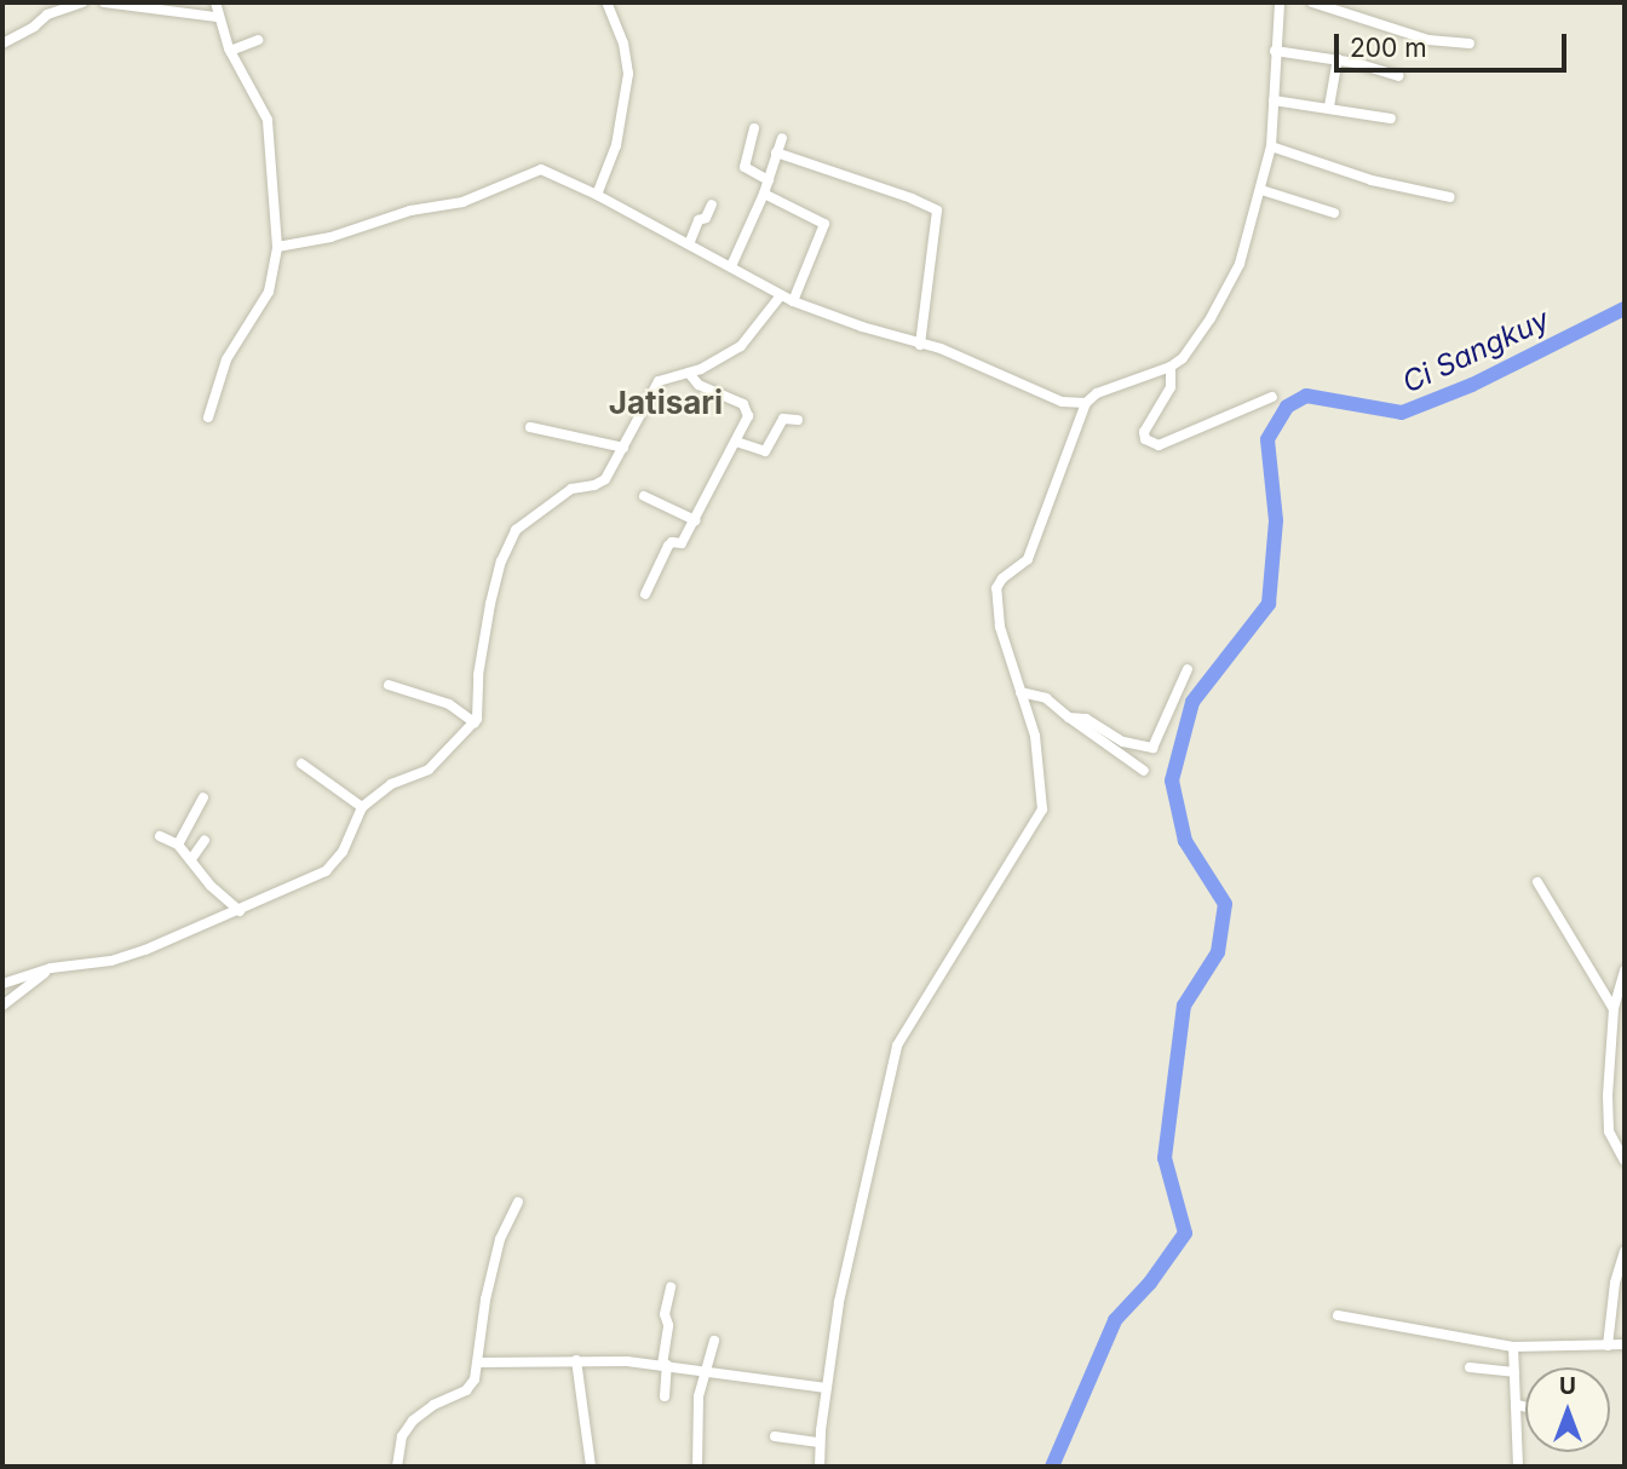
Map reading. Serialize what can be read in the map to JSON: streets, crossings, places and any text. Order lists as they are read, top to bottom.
{
  "districts": ["Jatisari"],
  "water": ["Ci Sangkuy"],
  "scale_bar": "200 m",
  "north": "top"
}
